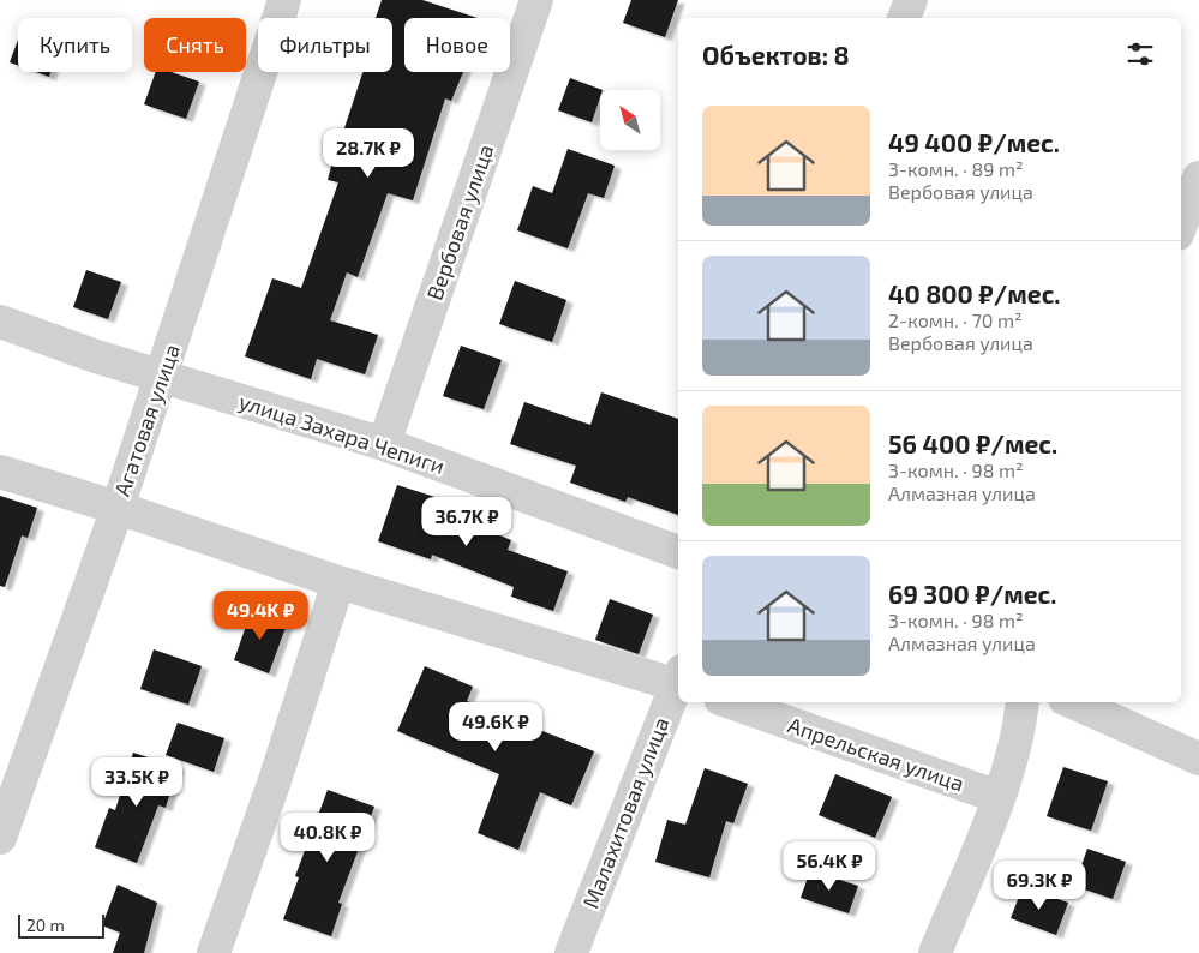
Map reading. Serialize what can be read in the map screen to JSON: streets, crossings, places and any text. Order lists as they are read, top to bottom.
{
  "streets": {
    "street": [
      "Вербовая улица",
      "Агатовая улица",
      "улица Захара Чепиги",
      "Апрельская улица",
      "Малахитовая улица"
    ]
  },
  "crossings": [
    ["Вербовая улица", "улица Захара Чепиги"],
    ["Агатовая улица", "улица Захара Чепиги"]
  ],
  "scale_bar": "20 m",
  "north": "top left",
  "page": {
    "chip": [
      "Купить",
      "Снять",
      "Фильтры",
      "Новое"
    ],
    "heading": "Объектов: 8",
    "list": [
      {
        "name": "49 400 ₽/мес.",
        "note": "3-комн. · 89 m² · Вербовая улица"
      },
      {
        "name": "40 800 ₽/мес.",
        "note": "2-комн. · 70 m² · Вербовая улица"
      },
      {
        "name": "56 400 ₽/мес.",
        "note": "3-комн. · 98 m² · Алмазная улица"
      },
      {
        "name": "69 300 ₽/мес.",
        "note": "3-комн. · 98 m² · Алмазная улица"
      }
    ],
    "price": [
      "28.7K ₽",
      "36.7K ₽",
      "49.4K ₽",
      "49.6K ₽",
      "33.5K ₽",
      "40.8K ₽",
      "56.4K ₽",
      "69.3K ₽"
    ],
    "scale": "20 m"
  }
}
